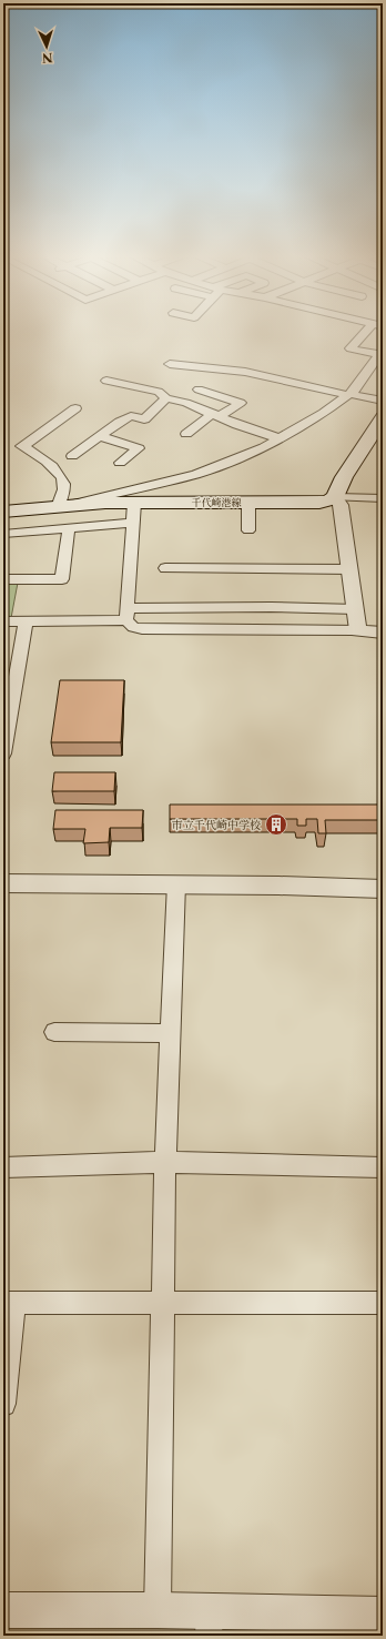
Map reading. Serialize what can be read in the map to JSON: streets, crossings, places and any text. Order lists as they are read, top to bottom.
{
  "streets": {
    "main road": ["千代崎港線"]
  },
  "places": {
    "building": ["市立千代崎中学校"]
  },
  "north": "bottom"
}
